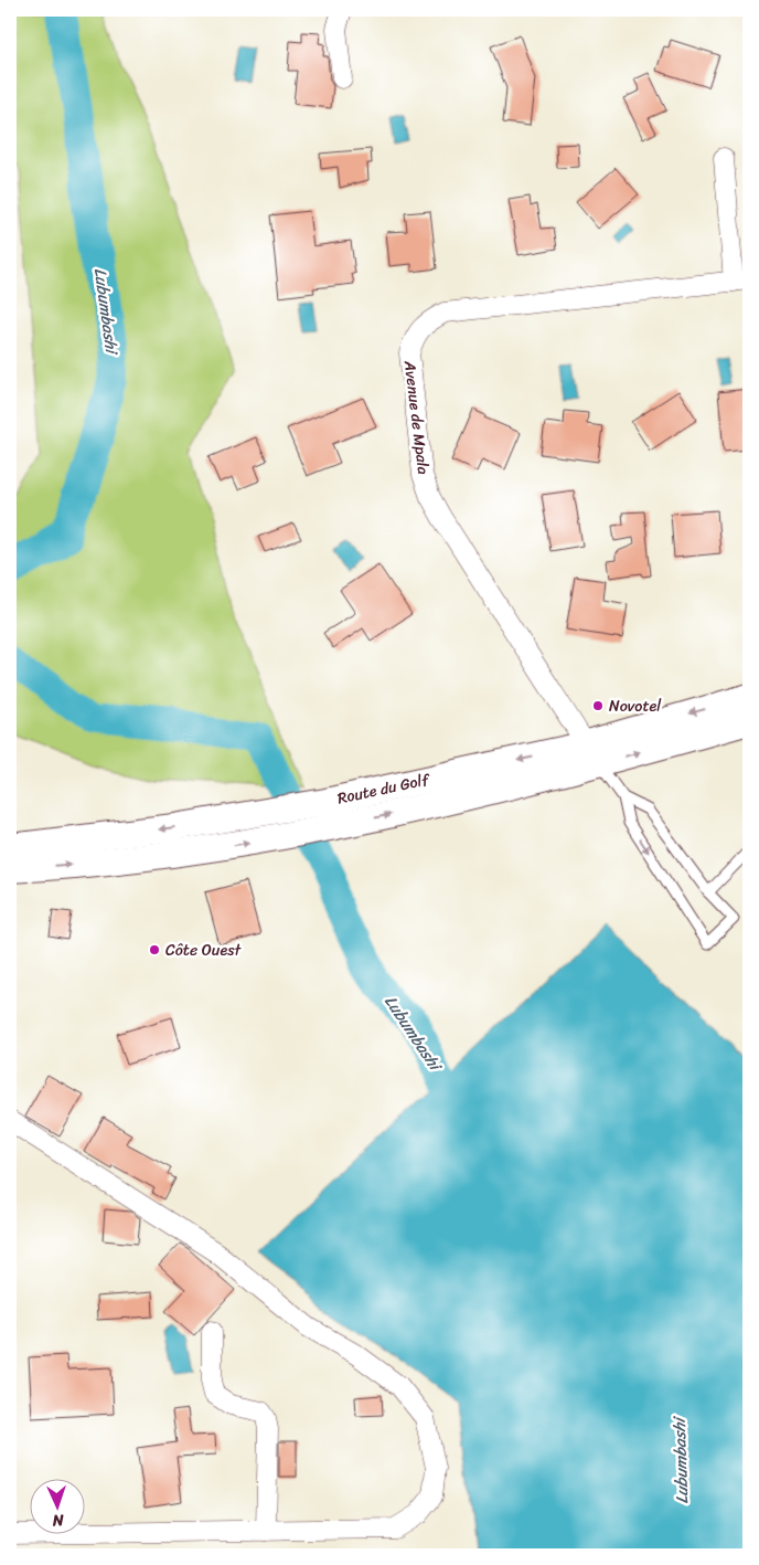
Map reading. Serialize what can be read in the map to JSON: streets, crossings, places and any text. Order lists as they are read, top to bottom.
{
  "streets": {
    "main road": ["Route du Golf"],
    "street": ["Avenue de Mpala"]
  },
  "crossings": [
    ["Avenue de Mpala", "Route du Golf"]
  ],
  "water": ["Lubumbashi"],
  "places": ["Novotel", "Côte Ouest"],
  "north": "bottom"
}
